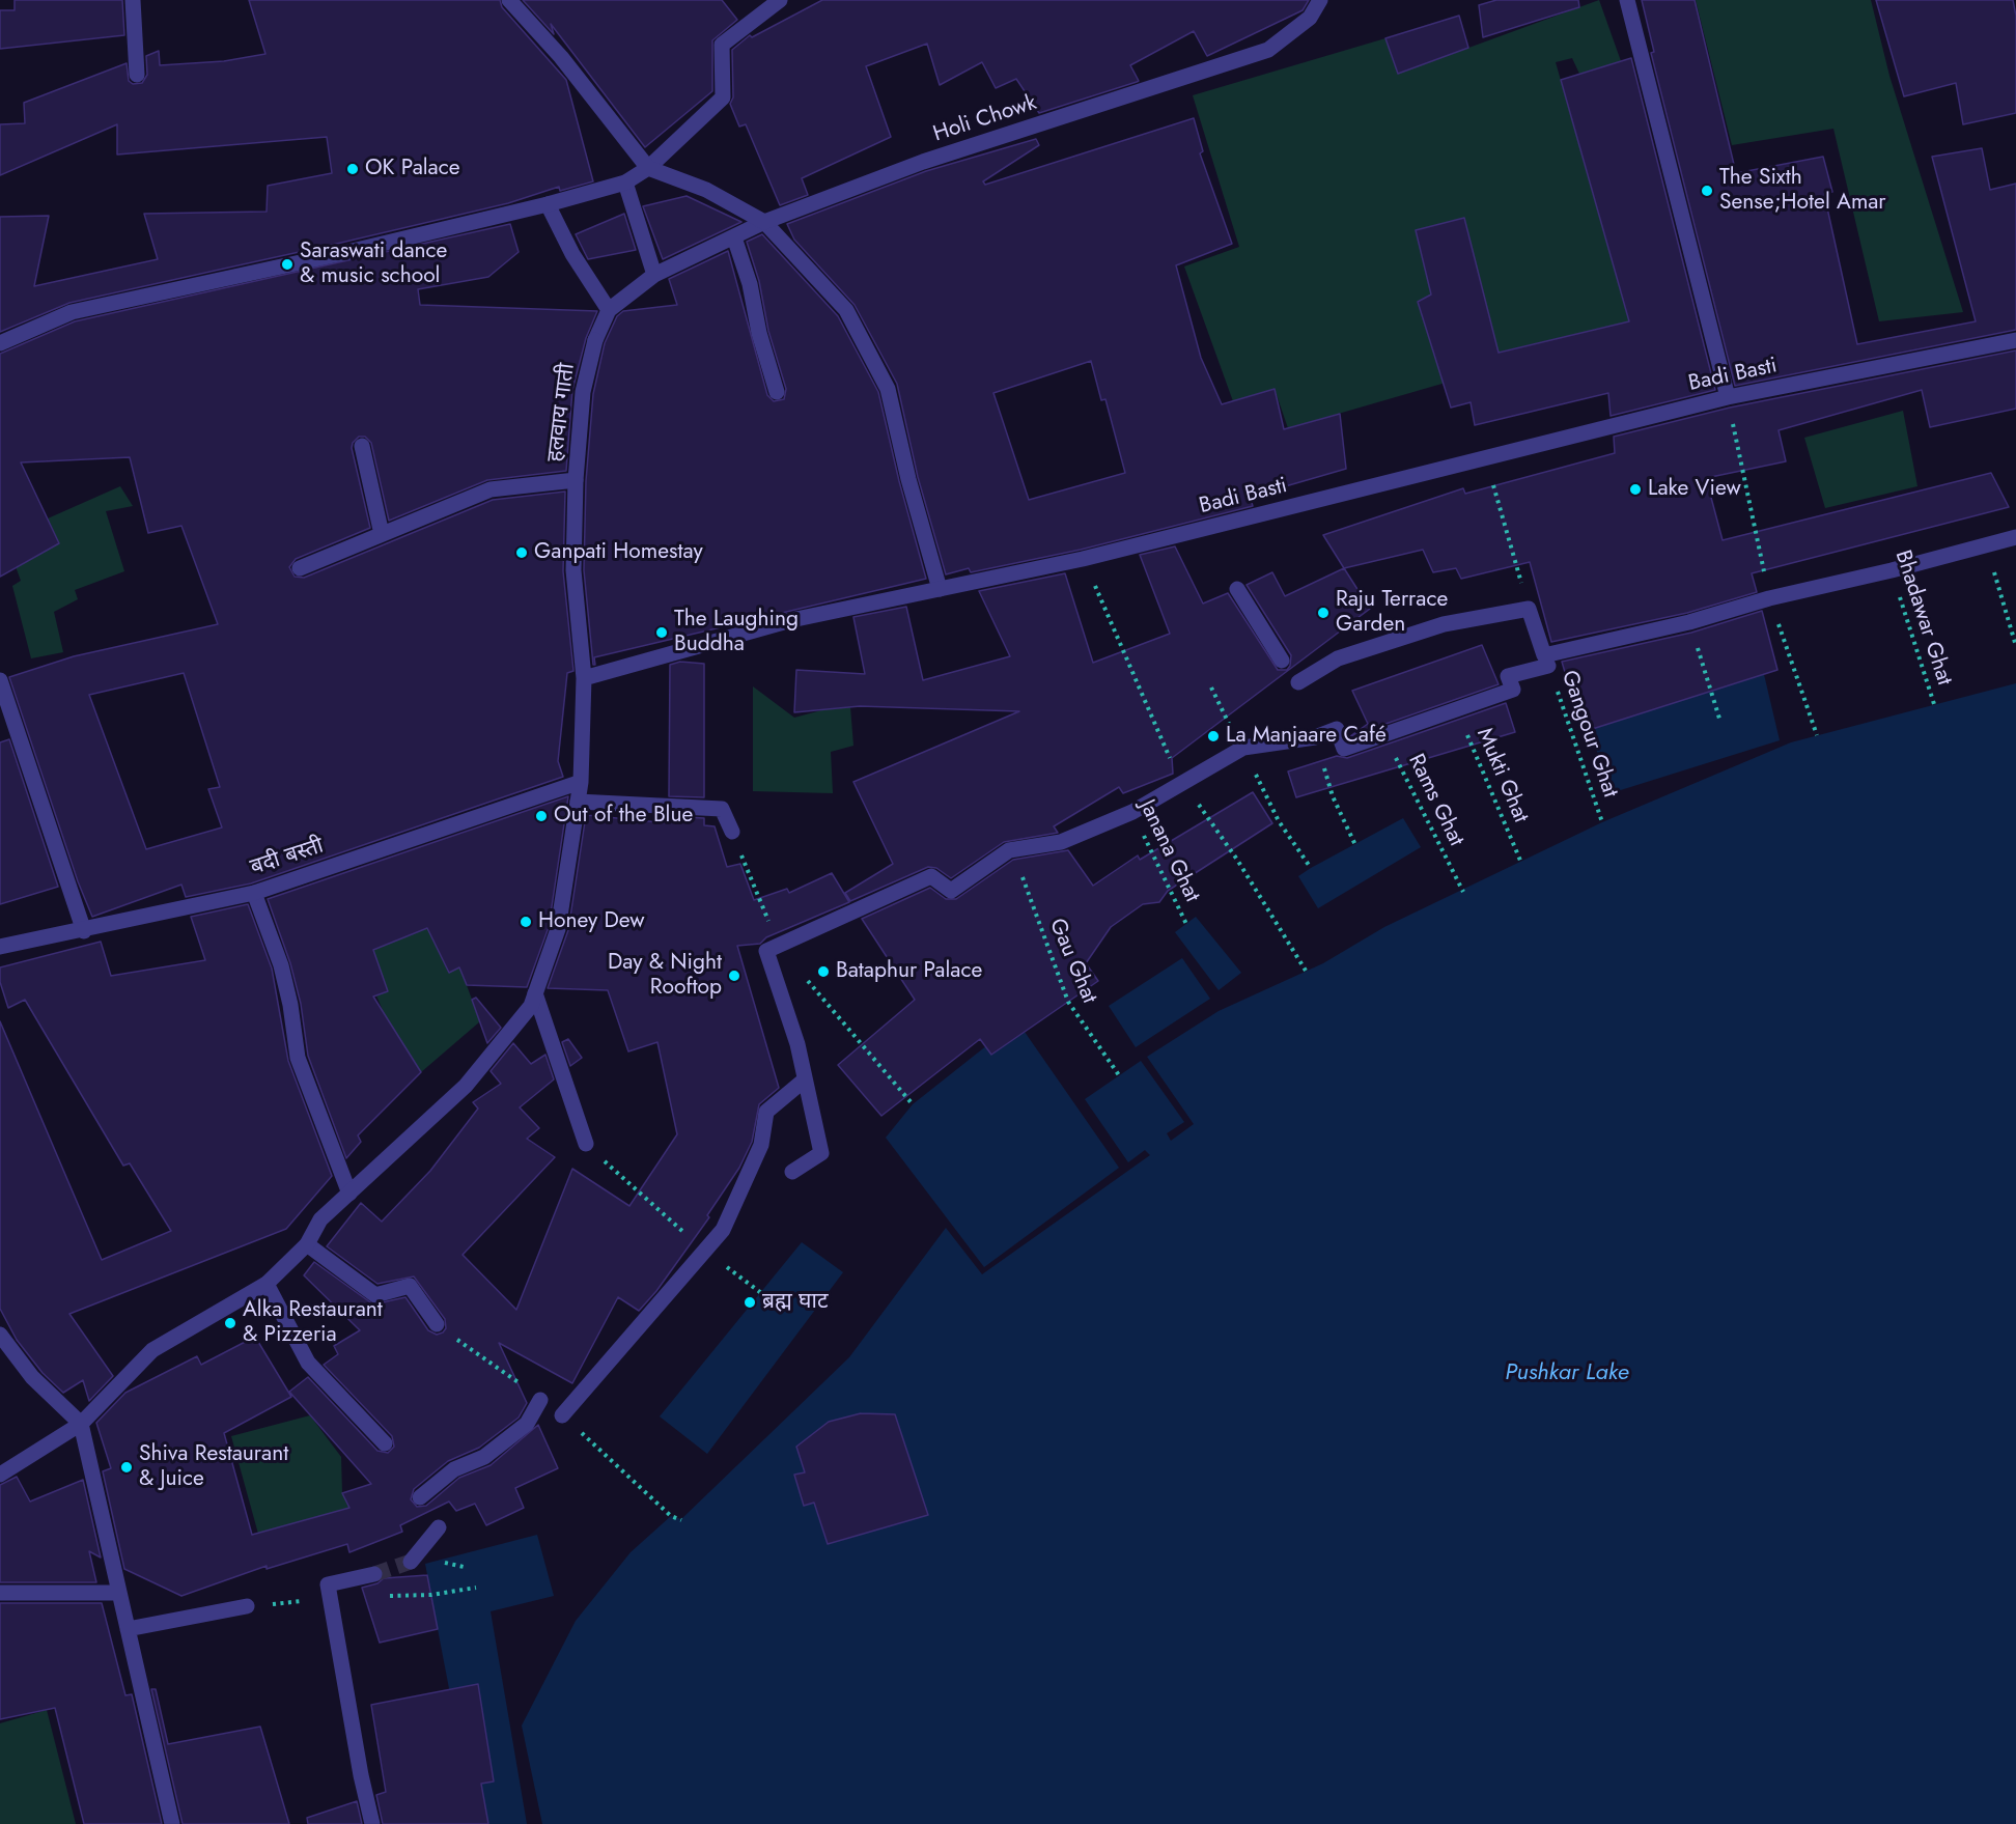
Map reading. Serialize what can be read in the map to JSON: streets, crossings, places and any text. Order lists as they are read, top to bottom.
{
  "streets": {
    "street": [
      "Holi Chowk",
      "Badi Basti",
      "हलवाय गाती",
      "बदी बस्ती"
    ],
    "path": [
      "Bhadawar Ghat",
      "Gangour Ghat",
      "Mukti Ghat",
      "Rams Ghat",
      "Janana Ghat",
      "Gau Ghat"
    ]
  },
  "crossings": [
    ["Holi Chowk", "हलवाय गाती"],
    ["Badi Basti", "हलवाय गाती"]
  ],
  "water": ["Pushkar Lake"],
  "places": [
    "OK Palace",
    "The Sixth Sense;Hotel Amar",
    "Saraswati dance & music school",
    "Lake View",
    "Ganpati Homestay",
    "Raju Terrace Garden",
    "The Laughing Buddha",
    "La Manjaare Café",
    "Out of the Blue",
    "Honey Dew",
    "Bataphur Palace",
    "Day & Night Rooftop",
    "ब्रह्म घाट",
    "Alka Restaurant & Pizzeria",
    "Shiva Restaurant & Juice"
  ]
}
